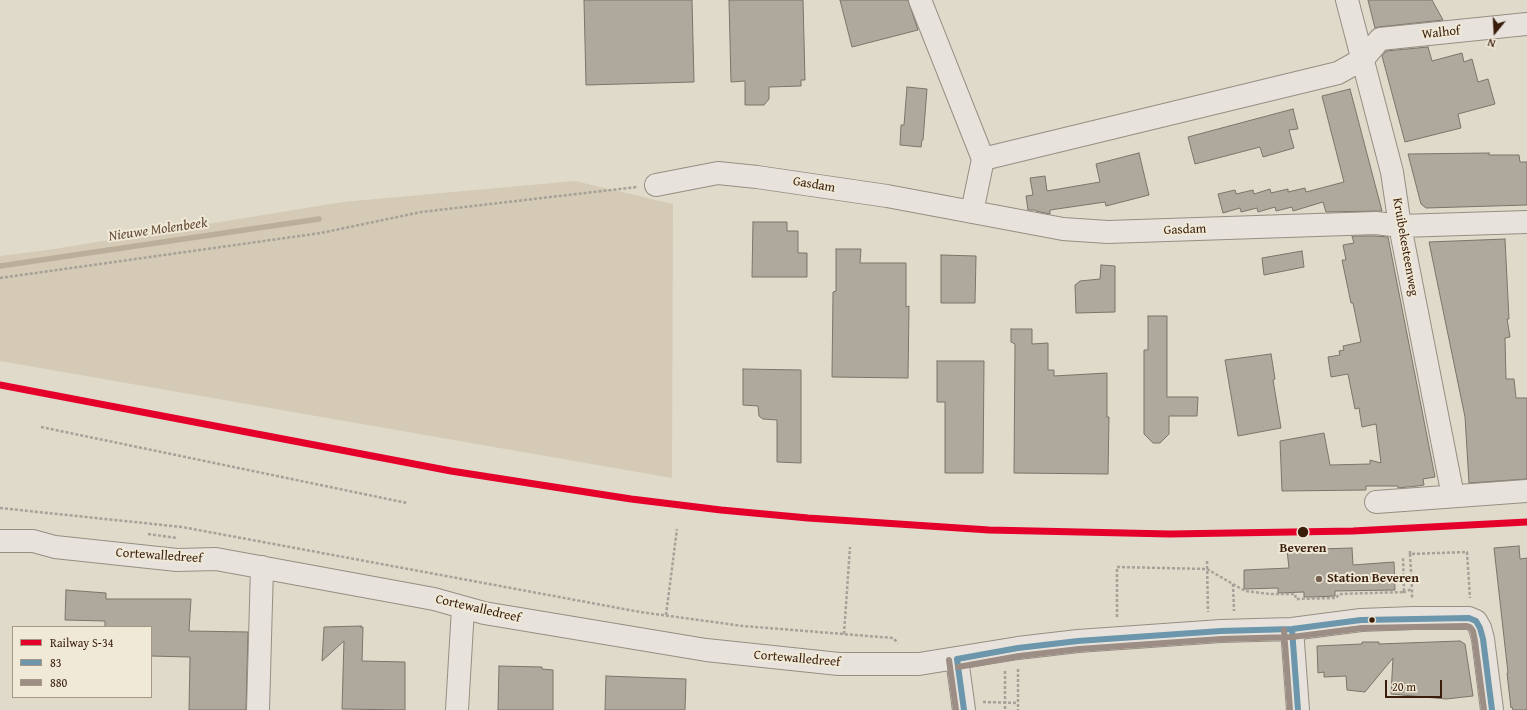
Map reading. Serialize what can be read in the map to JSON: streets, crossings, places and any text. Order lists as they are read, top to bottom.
{
  "streets": {
    "street": [
      "Walhof",
      "Gasdam",
      "Kruibekesteenweg",
      "Cortewalledreef"
    ]
  },
  "crossings": [
    ["Walhof", "Kruibekesteenweg"],
    ["Gasdam", "Kruibekesteenweg"]
  ],
  "water": ["Nieuwe Molenbeek"],
  "places": ["Beveren", "Station Beveren"],
  "lines": ["rail line S-34", "transit line 83", "transit line 880"],
  "legend": ["Railway S-34", "83", "880"],
  "scale_bar": "20 m",
  "north": "bottom"
}
